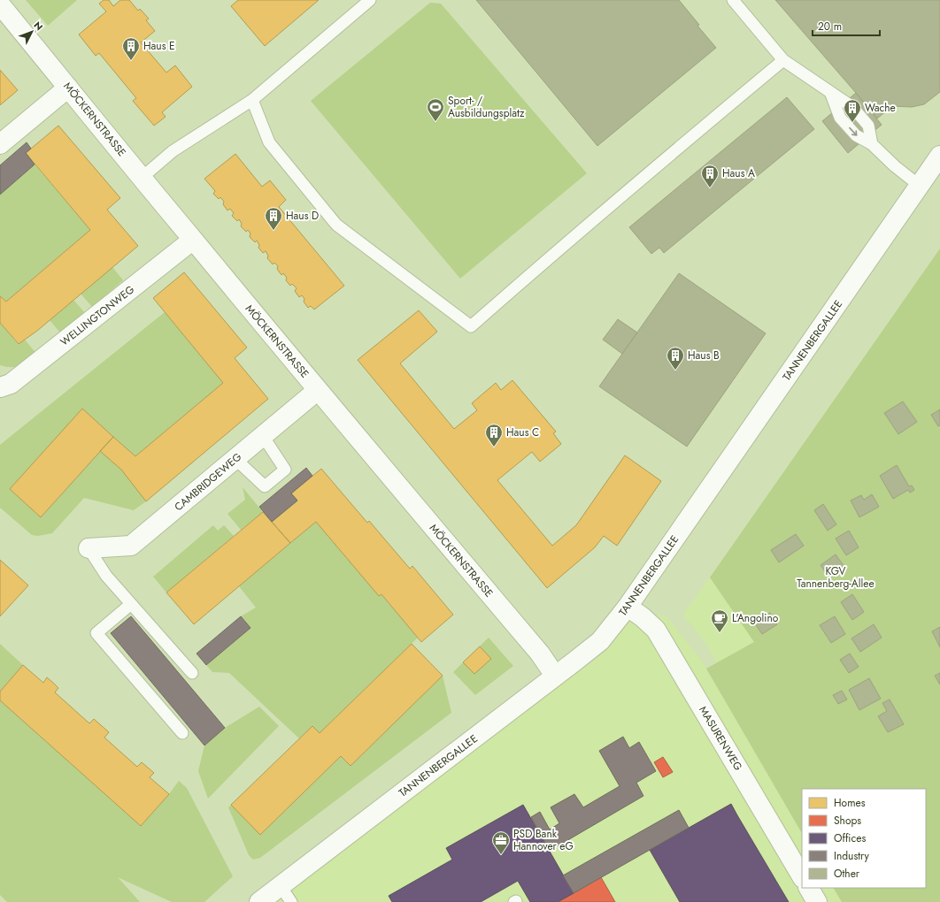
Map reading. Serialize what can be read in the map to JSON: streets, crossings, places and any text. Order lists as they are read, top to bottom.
{
  "streets": {
    "street": [
      "MÖCKERNSTRASSE",
      "WELLINGTONWEG",
      "TANNENBERGALLEE",
      "CAMBRIDGEWEG",
      "MASURENWEG"
    ]
  },
  "crossings": [
    ["MÖCKERNSTRASSE", "WELLINGTONWEG"],
    ["MÖCKERNSTRASSE", "TANNENBERGALLEE"],
    ["MÖCKERNSTRASSE", "CAMBRIDGEWEG"],
    ["TANNENBERGALLEE", "MASURENWEG"]
  ],
  "parks": ["KGV Tannenberg-Allee"],
  "places": {
    "building": [
      "Haus E",
      "Wache",
      "Haus A",
      "Haus D",
      "Haus B",
      "Haus C"
    ],
    "sports": ["Sport- / Ausbildungsplatz"],
    "cafe": ["L'Angolino"],
    "office": ["PSD Bank Hannover eG"]
  },
  "legend": [
    "Homes",
    "Shops",
    "Offices",
    "Industry",
    "Other"
  ],
  "scale_bar": "20 m",
  "north": "top right"
}
